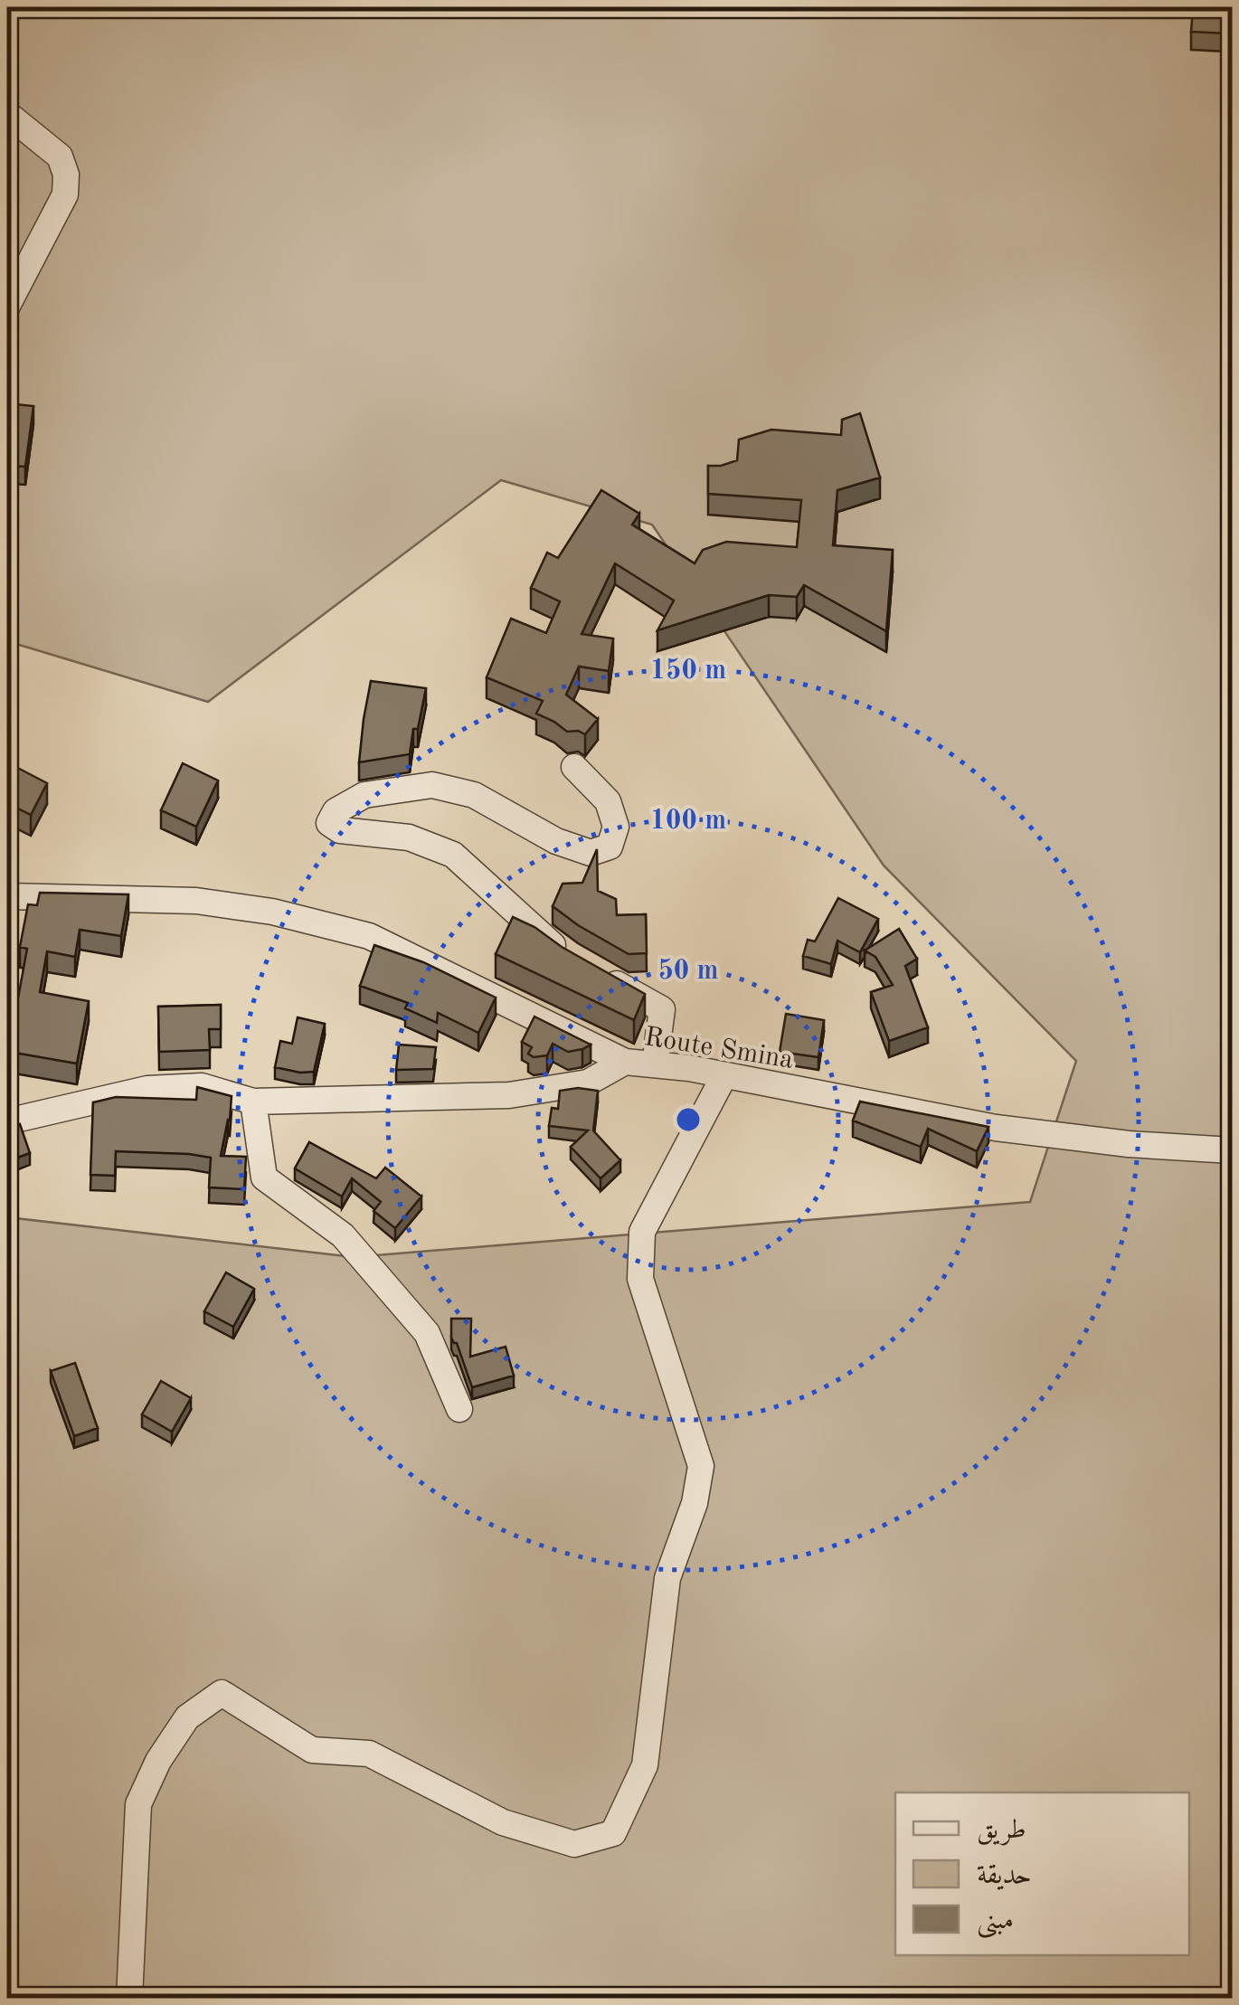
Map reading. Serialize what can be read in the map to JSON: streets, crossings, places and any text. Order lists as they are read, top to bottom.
{
  "streets": {
    "street": ["Route Smina"]
  },
  "legend": ["طريق", "حديقة", "مبنى"],
  "rings": ["150 m", "100 m", "50 m"]
}
